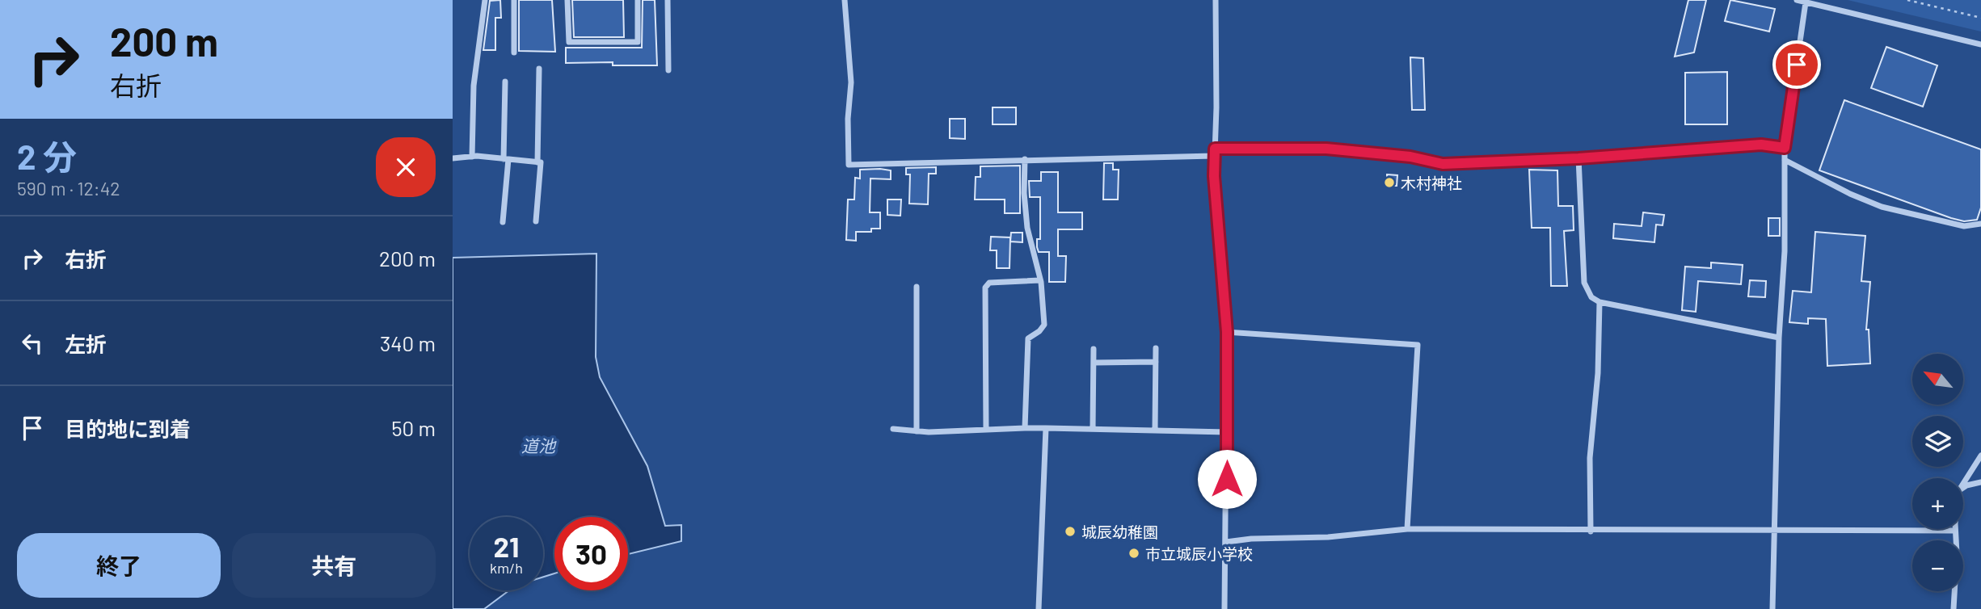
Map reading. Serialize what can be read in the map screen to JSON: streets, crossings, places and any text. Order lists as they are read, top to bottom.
{
  "water": ["道池"],
  "places": ["木村神社", "城辰幼稚園", "市立城辰小学校"],
  "north": "top left",
  "page": {
    "turn": ["200 m", "右折"],
    "heading": ["2 分", "590 m · 12:42"],
    "list": [
      {
        "name": "右折",
        "value": "200 m"
      },
      {
        "name": "左折",
        "value": "340 m"
      },
      {
        "name": "目的地に到着",
        "value": "50 m"
      }
    ],
    "map_buttons": ["+", "−"],
    "speed": "21 km/h",
    "limit": "30",
    "buttons": ["終了", "共有"]
  }
}
